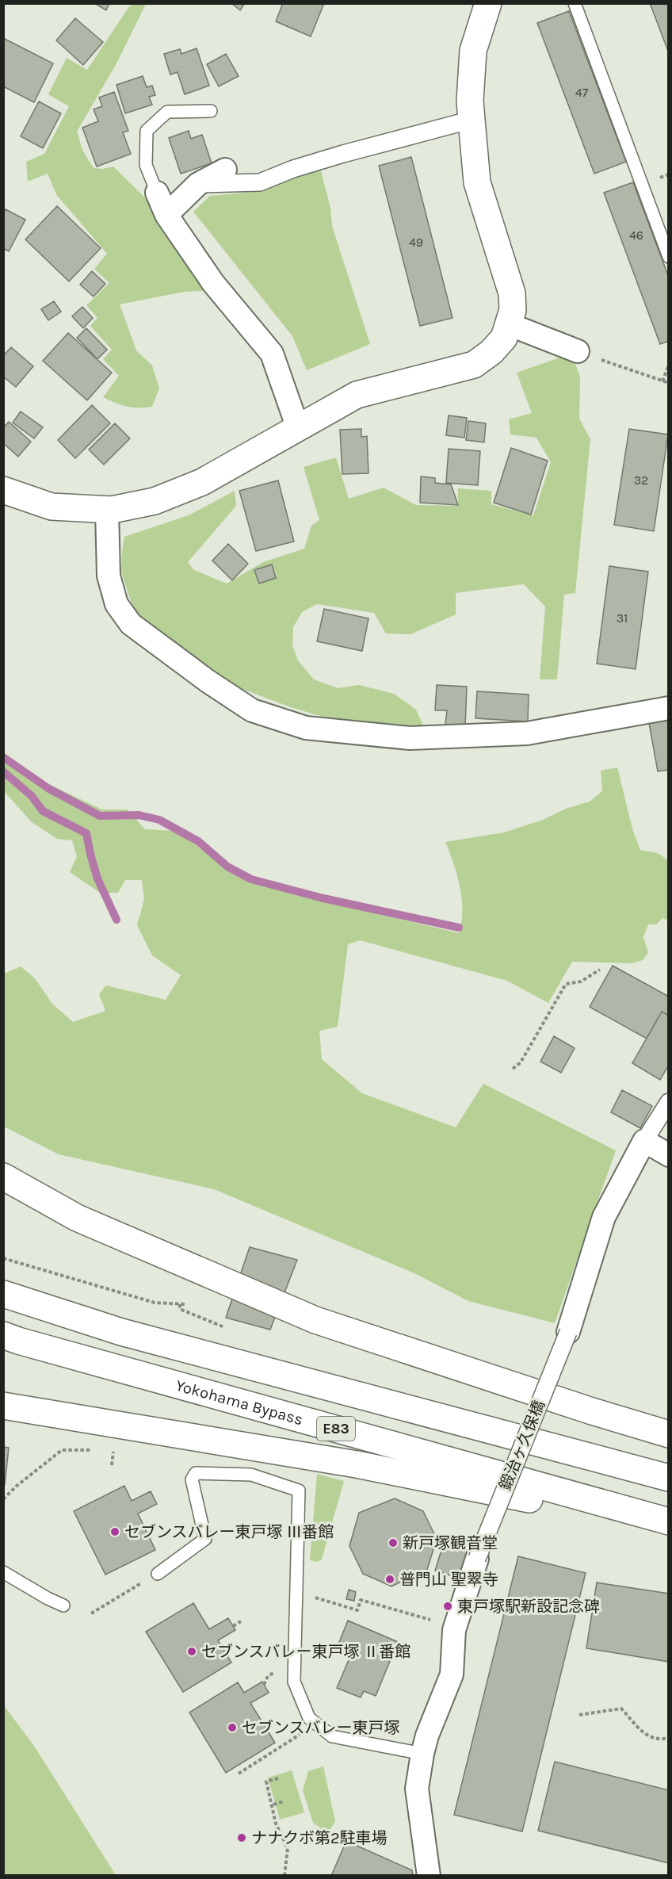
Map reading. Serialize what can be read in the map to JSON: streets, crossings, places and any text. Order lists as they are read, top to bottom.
{
  "streets": {
    "main road": ["Yokohama Bypass", "E83"],
    "street": ["鍛治ヶ久保橋"]
  },
  "places": [
    "セブンスバレー東戸塚 Ⅲ番館",
    "新戸塚観音堂",
    "普門山 聖翠寺",
    "東戸塚駅新設記念碑",
    "セブンスバレー東戸塚 Ⅱ番館",
    "セブンスバレー東戸塚",
    "ナナクボ第2駐車場"
  ],
  "house_numbers": [
    "47",
    "46",
    "49",
    "32",
    "31"
  ]
}
